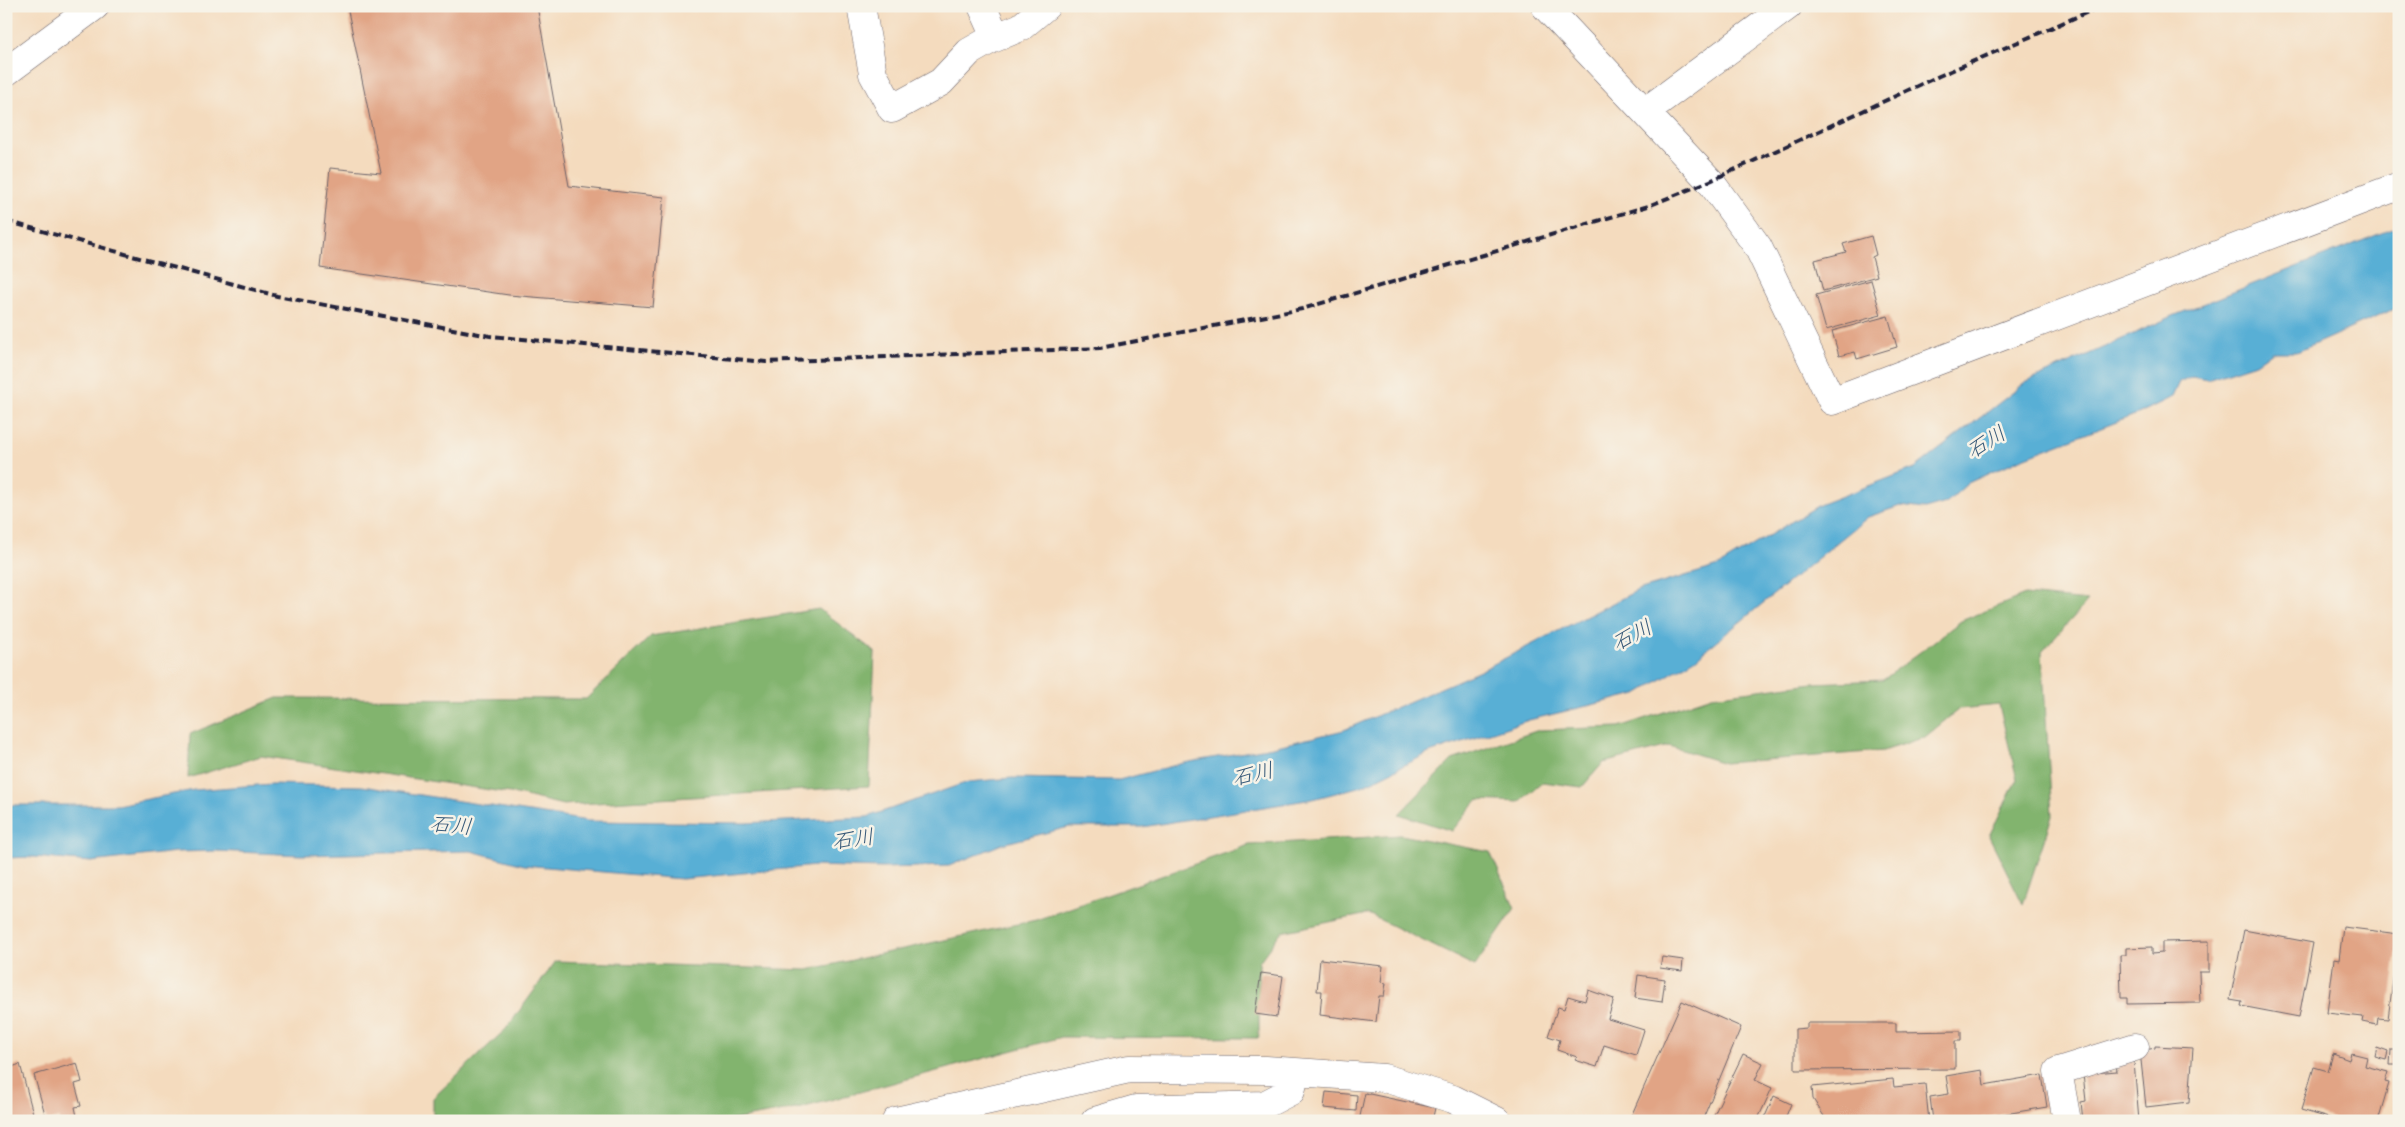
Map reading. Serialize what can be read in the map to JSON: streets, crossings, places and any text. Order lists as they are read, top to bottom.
{
  "water": ["石川"]
}
